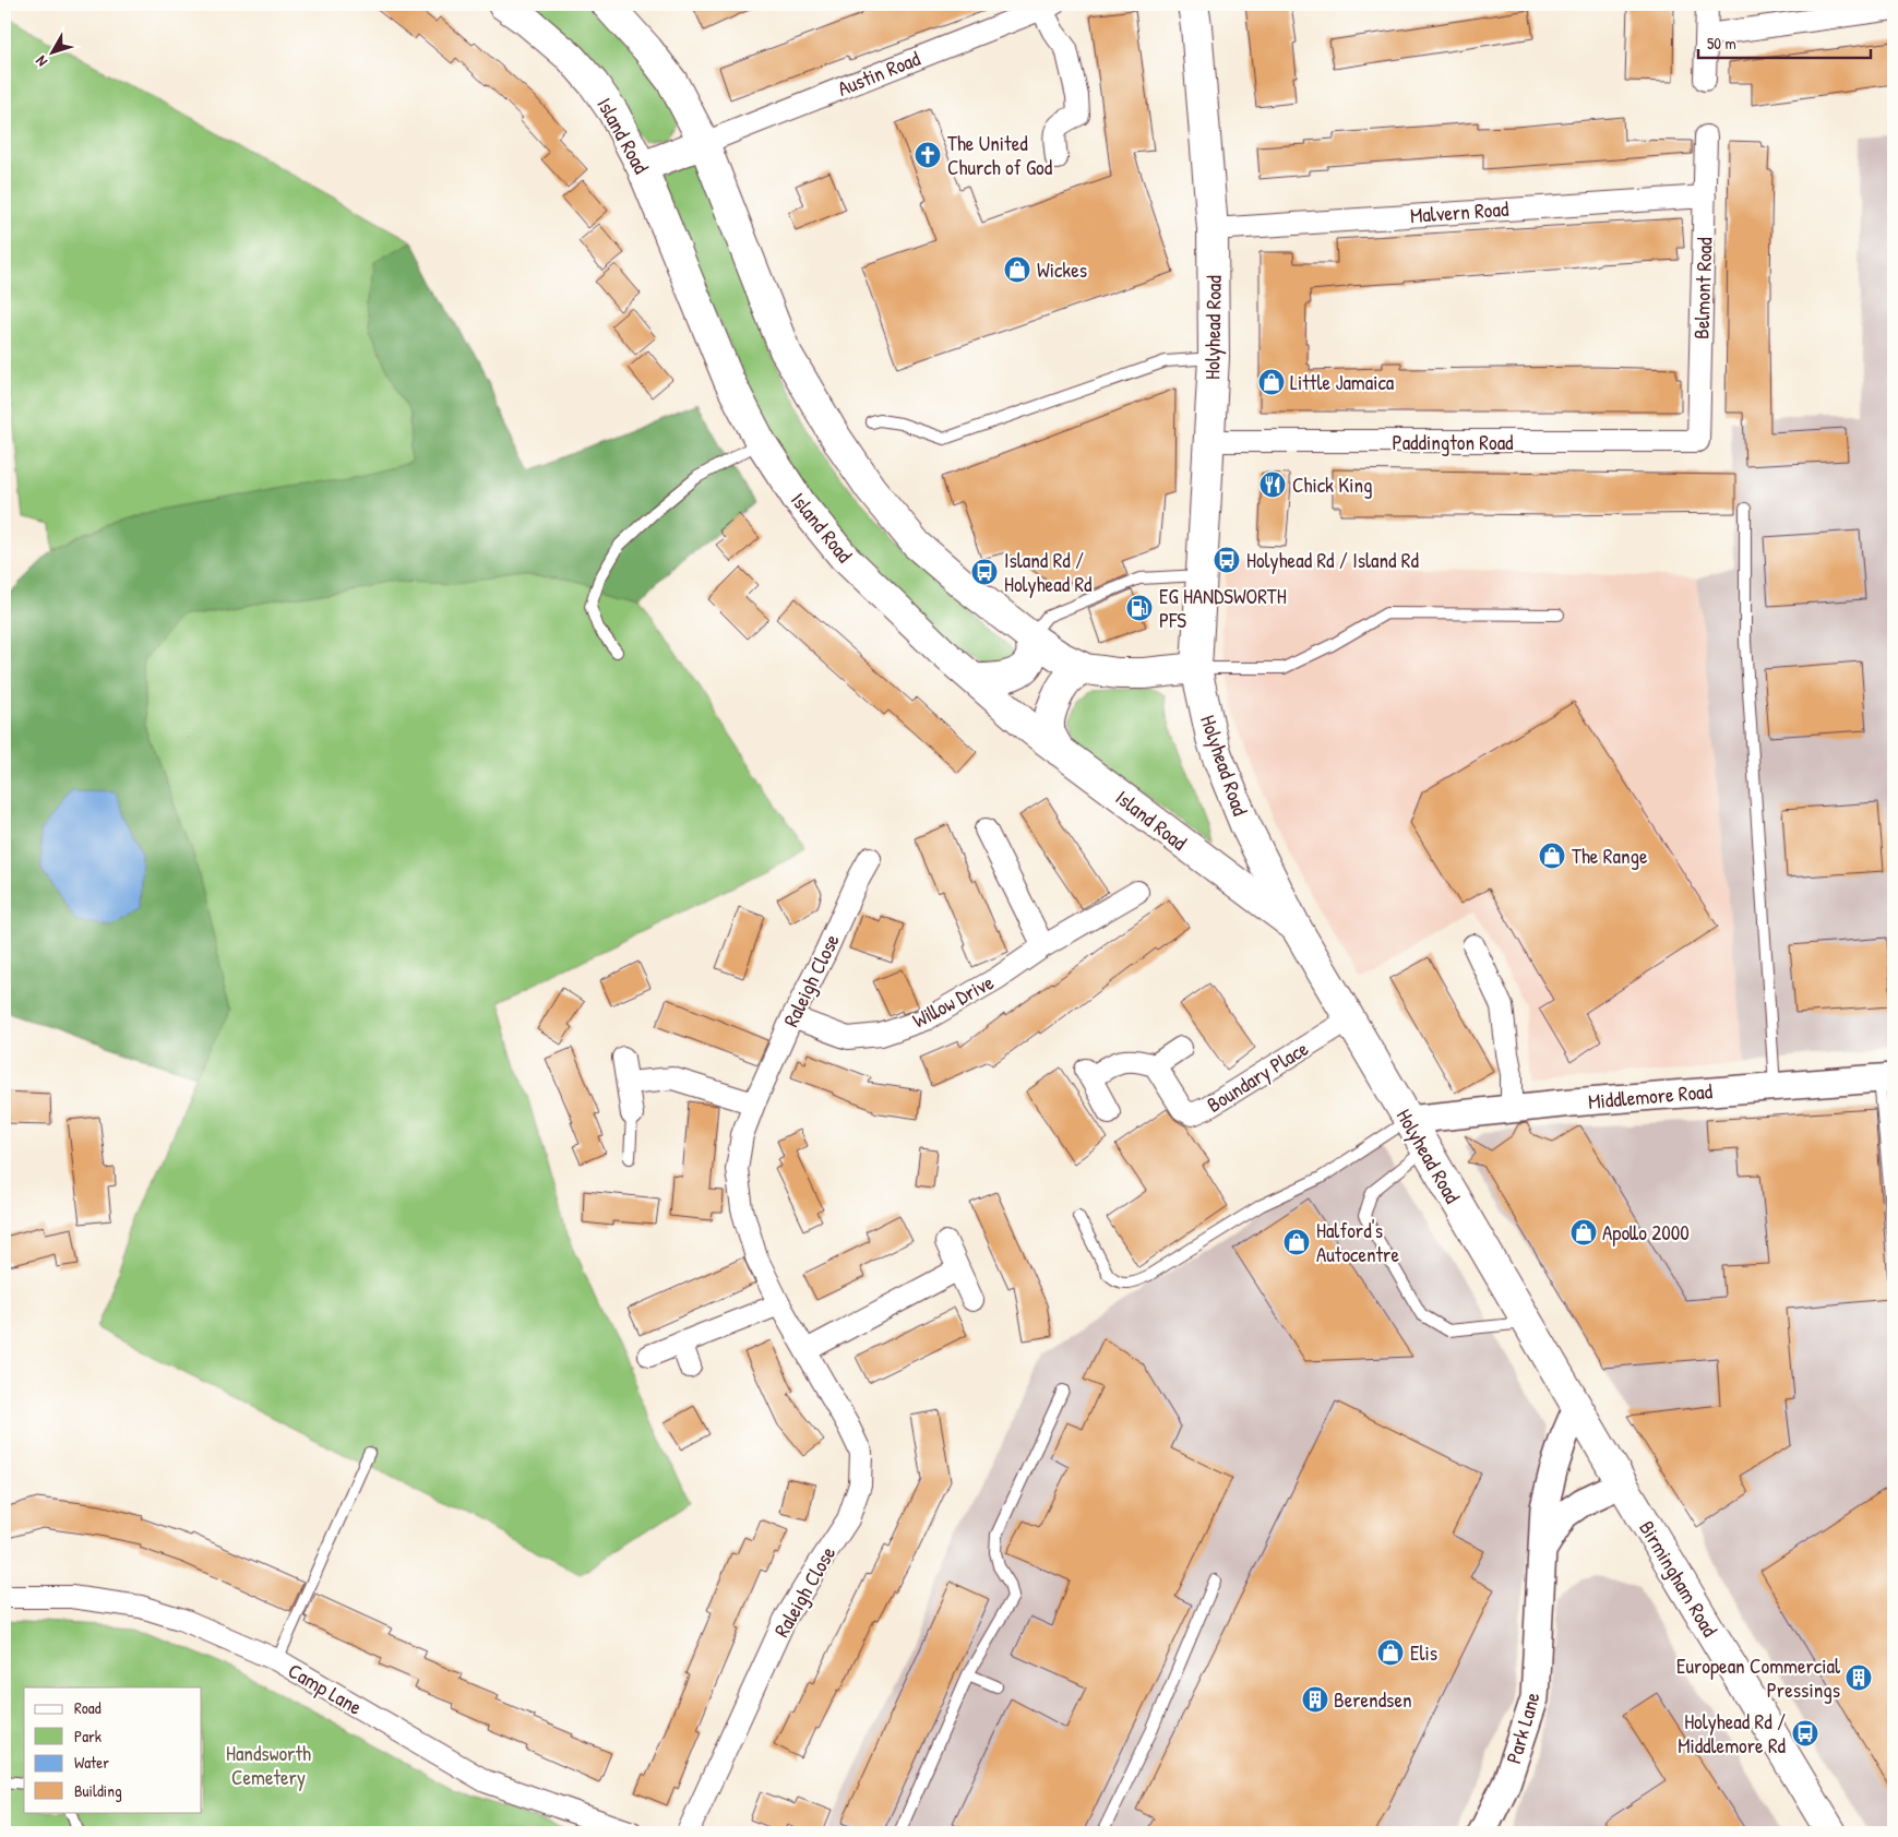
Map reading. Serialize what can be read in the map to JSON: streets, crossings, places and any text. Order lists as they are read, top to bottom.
{
  "streets": {
    "main road": ["Island Road", "Holyhead Road", "Birmingham Road"],
    "street": [
      "Austin Road",
      "Malvern Road",
      "Belmont Road",
      "Paddington Road",
      "Raleigh Close",
      "Willow Drive",
      "Boundary Place",
      "Middlemore Road",
      "Camp Lane",
      "Park Lane"
    ]
  },
  "crossings": [
    ["Island Road", "Holyhead Road"],
    ["Malvern Road", "Belmont Road"],
    ["Malvern Road", "Holyhead Road"],
    ["Belmont Road", "Paddington Road"],
    ["Holyhead Road", "Paddington Road"],
    ["Holyhead Road", "Boundary Place"],
    ["Holyhead Road", "Middlemore Road"],
    ["Holyhead Road", "Birmingham Road"],
    ["Holyhead Road", "Park Lane"],
    ["Raleigh Close", "Willow Drive"],
    ["Birmingham Road", "Park Lane"]
  ],
  "parks": ["Handsworth Cemetery"],
  "places": {
    "church": ["The United Church of God"],
    "shop": [
      "Wickes",
      "Little Jamaica",
      "The Range",
      "Apollo 2000",
      "Halford's Autocentre",
      "Elis"
    ],
    "restaurant": ["Chick King"],
    "bus stop": ["Holyhead Rd / Island Rd", "Island Rd / Holyhead Rd", "Holyhead Rd / Middlemore Rd"],
    "fuel station": ["EG HANDSWORTH PFS"],
    "building": ["European Commercial Pressings", "Berendsen"]
  },
  "legend": [
    "Road",
    "Park",
    "Water",
    "Building"
  ],
  "scale_bar": "50 m",
  "north": "bottom left"
}
